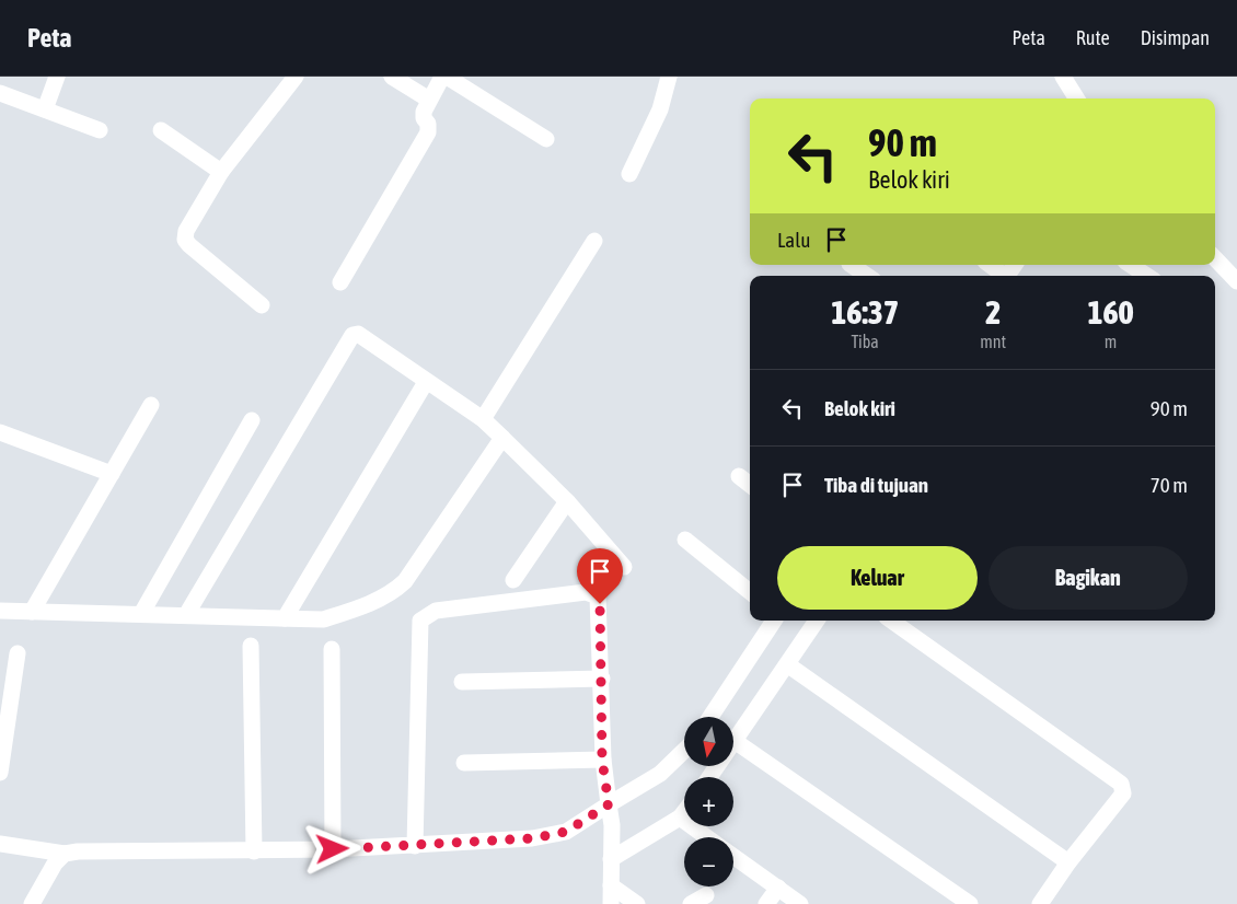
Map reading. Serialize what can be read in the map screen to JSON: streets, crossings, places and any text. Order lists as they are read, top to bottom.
{
  "north": "bottom",
  "page": {
    "header": "Peta",
    "nav": ["Peta", "Rute", "Disimpan"],
    "turn": ["90 m", "Belok kiri"],
    "then": "Lalu",
    "eta": [
      "16:37",
      "Tiba",
      "2",
      "mnt",
      "160",
      "m"
    ],
    "list": [
      {
        "name": "Belok kiri",
        "value": "90 m"
      },
      {
        "name": "Tiba di tujuan",
        "value": "70 m"
      }
    ],
    "buttons": ["Keluar", "Bagikan"],
    "map_buttons": ["+", "−"]
  }
}
